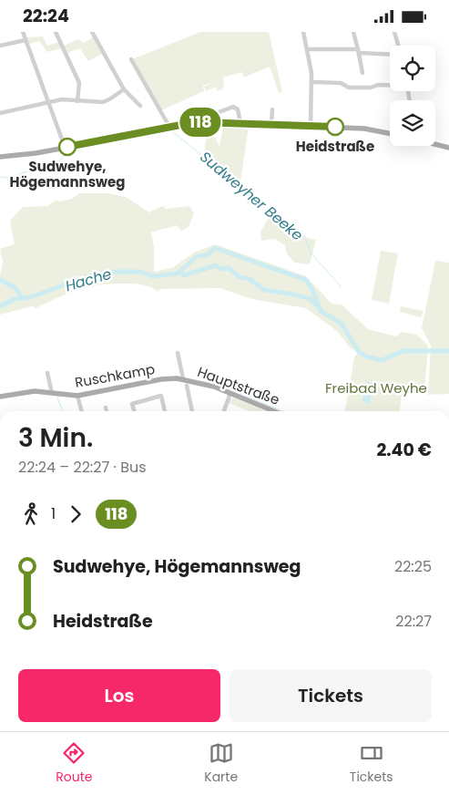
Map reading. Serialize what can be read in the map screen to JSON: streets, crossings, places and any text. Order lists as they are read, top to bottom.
{
  "streets": {
    "main road": ["Ruschkamp", "Hauptstraße"]
  },
  "crossings": [
    ["Ruschkamp", "Hauptstraße"]
  ],
  "water": ["Sudweyher Beeke", "Hache"],
  "parks": ["Freibad Weyhe"],
  "places": ["Heidstraße", "Sudwehye, Högemannsweg"],
  "lines": ["bus line 118"],
  "page": {
    "status": "22:24",
    "on_map": "118",
    "heading": ["3 Min.", "22:24 – 22:27 · Bus", "2.40 €"],
    "legs": ["1", "118"],
    "list": [
      {
        "name": "Sudwehye, Högemannsweg",
        "value": "22:25"
      },
      {
        "name": "Heidstraße",
        "value": "22:27"
      }
    ],
    "buttons": ["Los", "Tickets"],
    "tabs": ["Route", "Karte", "Tickets"]
  }
}
